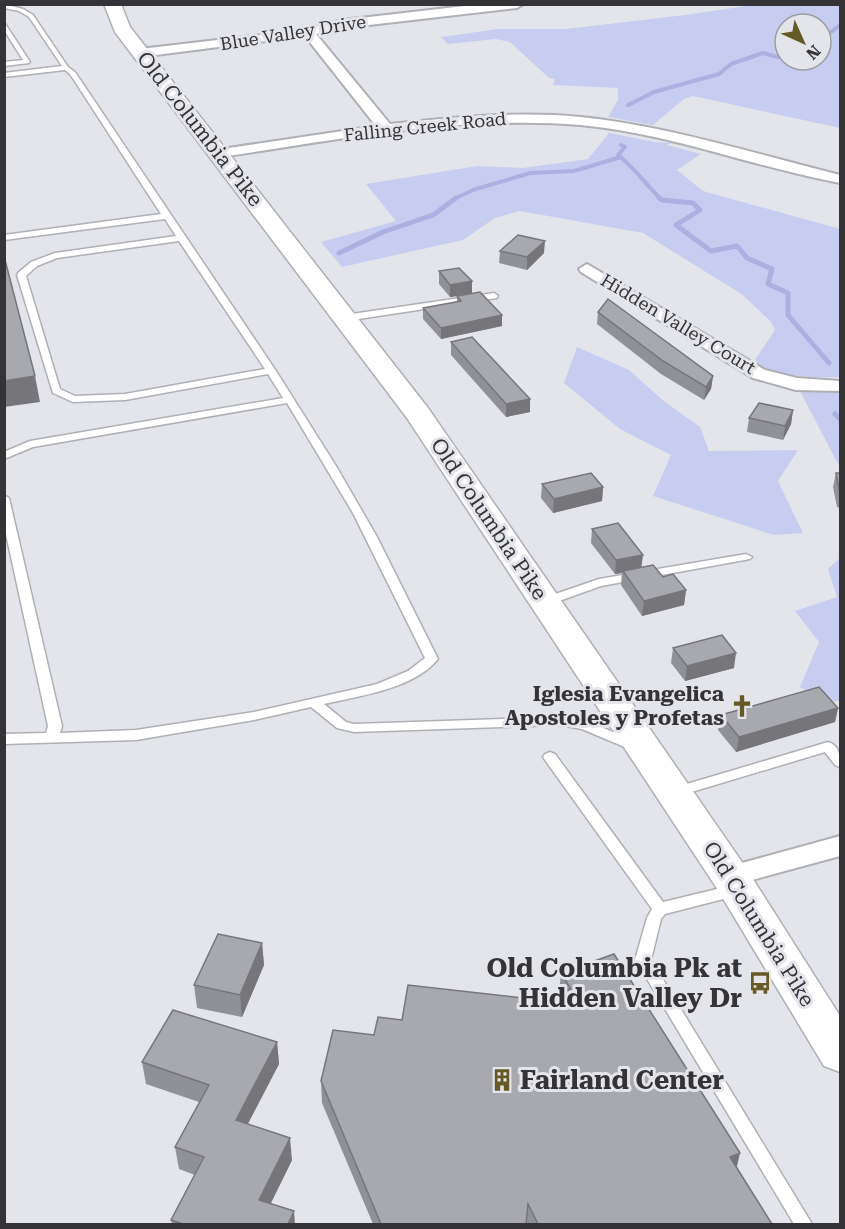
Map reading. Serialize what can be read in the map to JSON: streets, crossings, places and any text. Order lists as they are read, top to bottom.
{
  "streets": {
    "main road": ["Old Columbia Pike"],
    "street": ["Blue Valley Drive", "Falling Creek Road", "Hidden Valley Court"]
  },
  "crossings": [
    ["Blue Valley Drive", "Old Columbia Pike"],
    ["Falling Creek Road", "Old Columbia Pike"]
  ],
  "places": {
    "church": ["Iglesia Evangelica Apostoles y Profetas"],
    "bus stop": ["Old Columbia Pk at Hidden Valley Dr"],
    "building": ["Fairland Center"]
  },
  "north": "bottom right"
}
